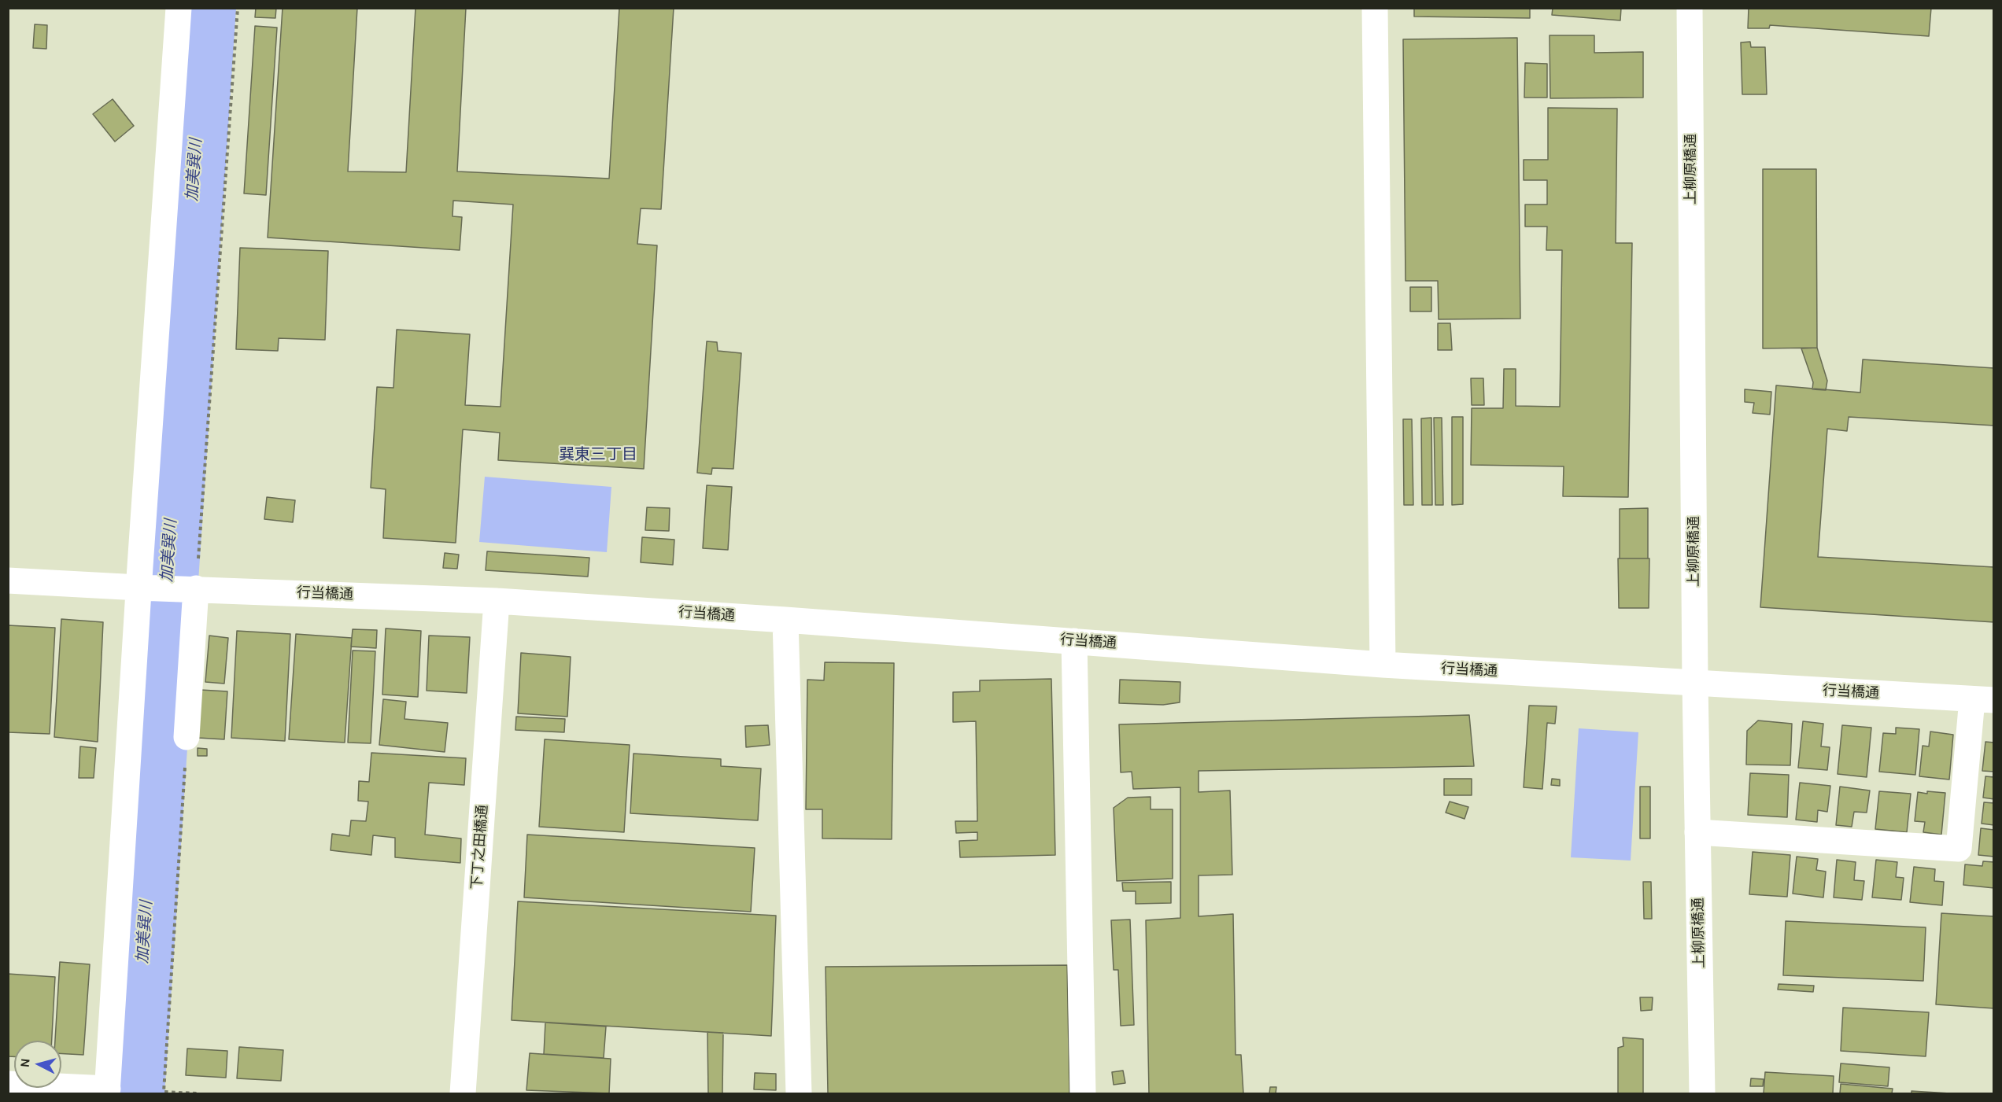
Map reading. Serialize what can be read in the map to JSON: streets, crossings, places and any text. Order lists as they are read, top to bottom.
{
  "streets": {
    "street": ["上柳原橋通", "行当橋通", "下丁之田橋通"]
  },
  "crossings": [
    ["上柳原橋通", "行当橋通"],
    ["行当橋通", "下丁之田橋通"]
  ],
  "districts": ["巽東三丁目"],
  "water": ["加美巽川"],
  "north": "left"
}
